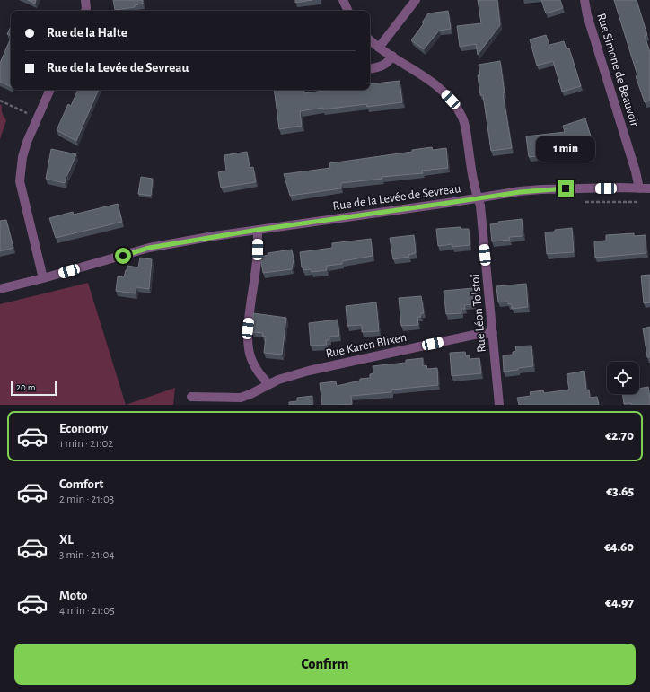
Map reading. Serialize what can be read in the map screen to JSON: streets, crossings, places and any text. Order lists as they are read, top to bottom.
{
  "streets": {
    "street": [
      "Rue Simone de Beauvoir",
      "Rue de la Levée de Sevreau",
      "Rue Léon Tolstoï",
      "Rue Karen Blixen"
    ]
  },
  "crossings": [
    ["Rue Simone de Beauvoir", "Rue de la Levée de Sevreau"],
    ["Rue de la Levée de Sevreau", "Rue Léon Tolstoï"],
    ["Rue Léon Tolstoï", "Rue Karen Blixen"]
  ],
  "scale_bar": "20 m",
  "page": {
    "banner": ["Rue de la Halte", "Rue de la Levée de Sevreau"],
    "bubble": "1 min",
    "scale": "20 m",
    "list": [
      {
        "name": "Economy",
        "note": "1 min · 21:02",
        "value": "€2.70"
      },
      {
        "name": "Comfort",
        "note": "2 min · 21:03",
        "value": "€3.65"
      },
      {
        "name": "XL",
        "note": "3 min · 21:04",
        "value": "€4.60"
      },
      {
        "name": "Moto",
        "note": "4 min · 21:05",
        "value": "€4.97"
      }
    ],
    "buttons": "Confirm"
  }
}
